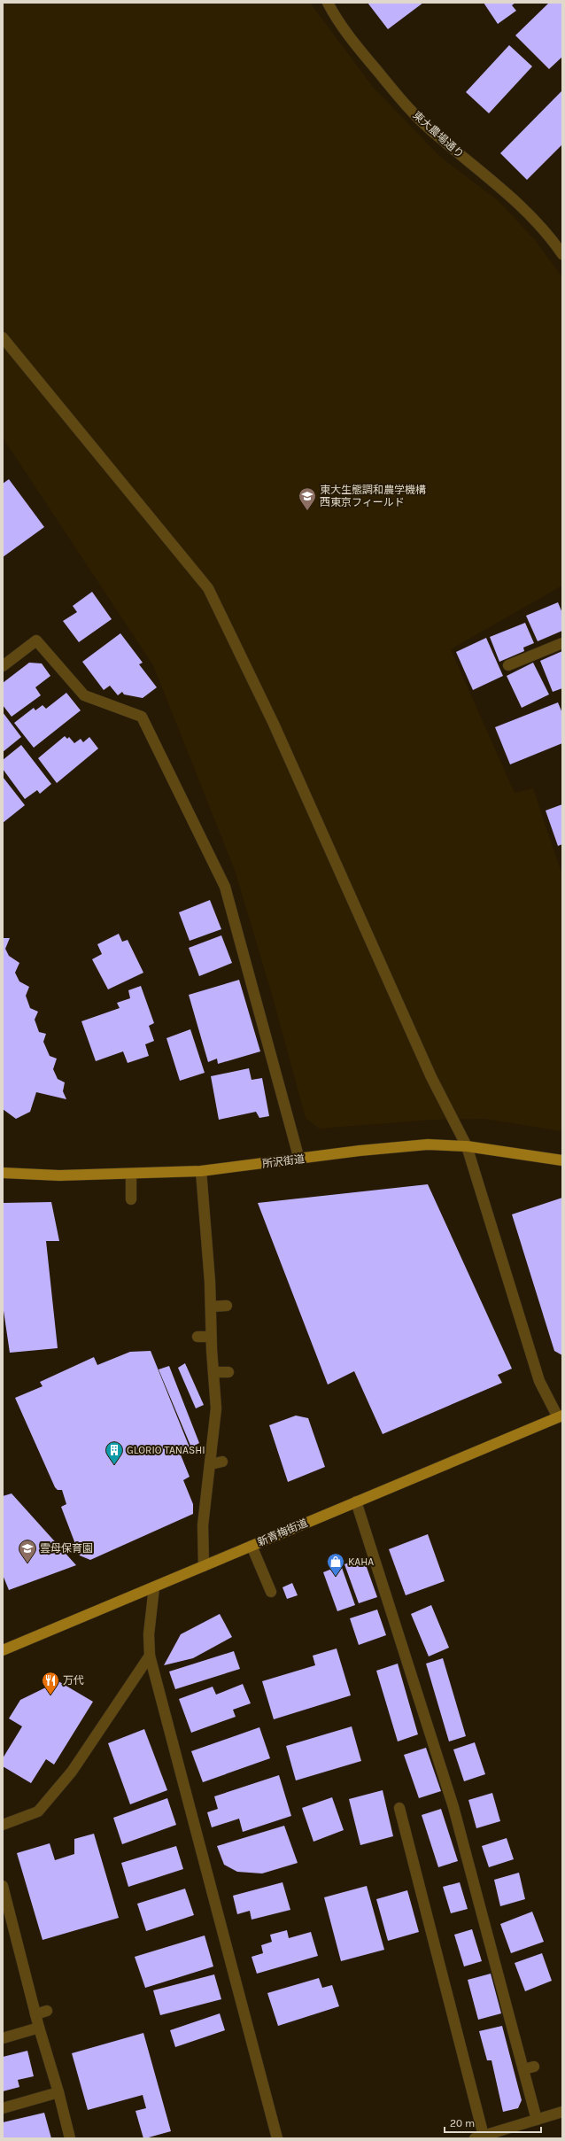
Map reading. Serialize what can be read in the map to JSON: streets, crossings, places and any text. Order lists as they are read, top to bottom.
{
  "streets": {
    "main road": ["所沢街道", "新青梅街道"],
    "street": ["東大農場通り"]
  },
  "places": {
    "school or university": ["東大生態調和農学機構 西東京フィールド", "雲母保育園"],
    "building": ["GLORIO TANASHI"],
    "shop": ["KAHA"],
    "restaurant": ["万代"]
  },
  "scale_bar": "20 m"
}
